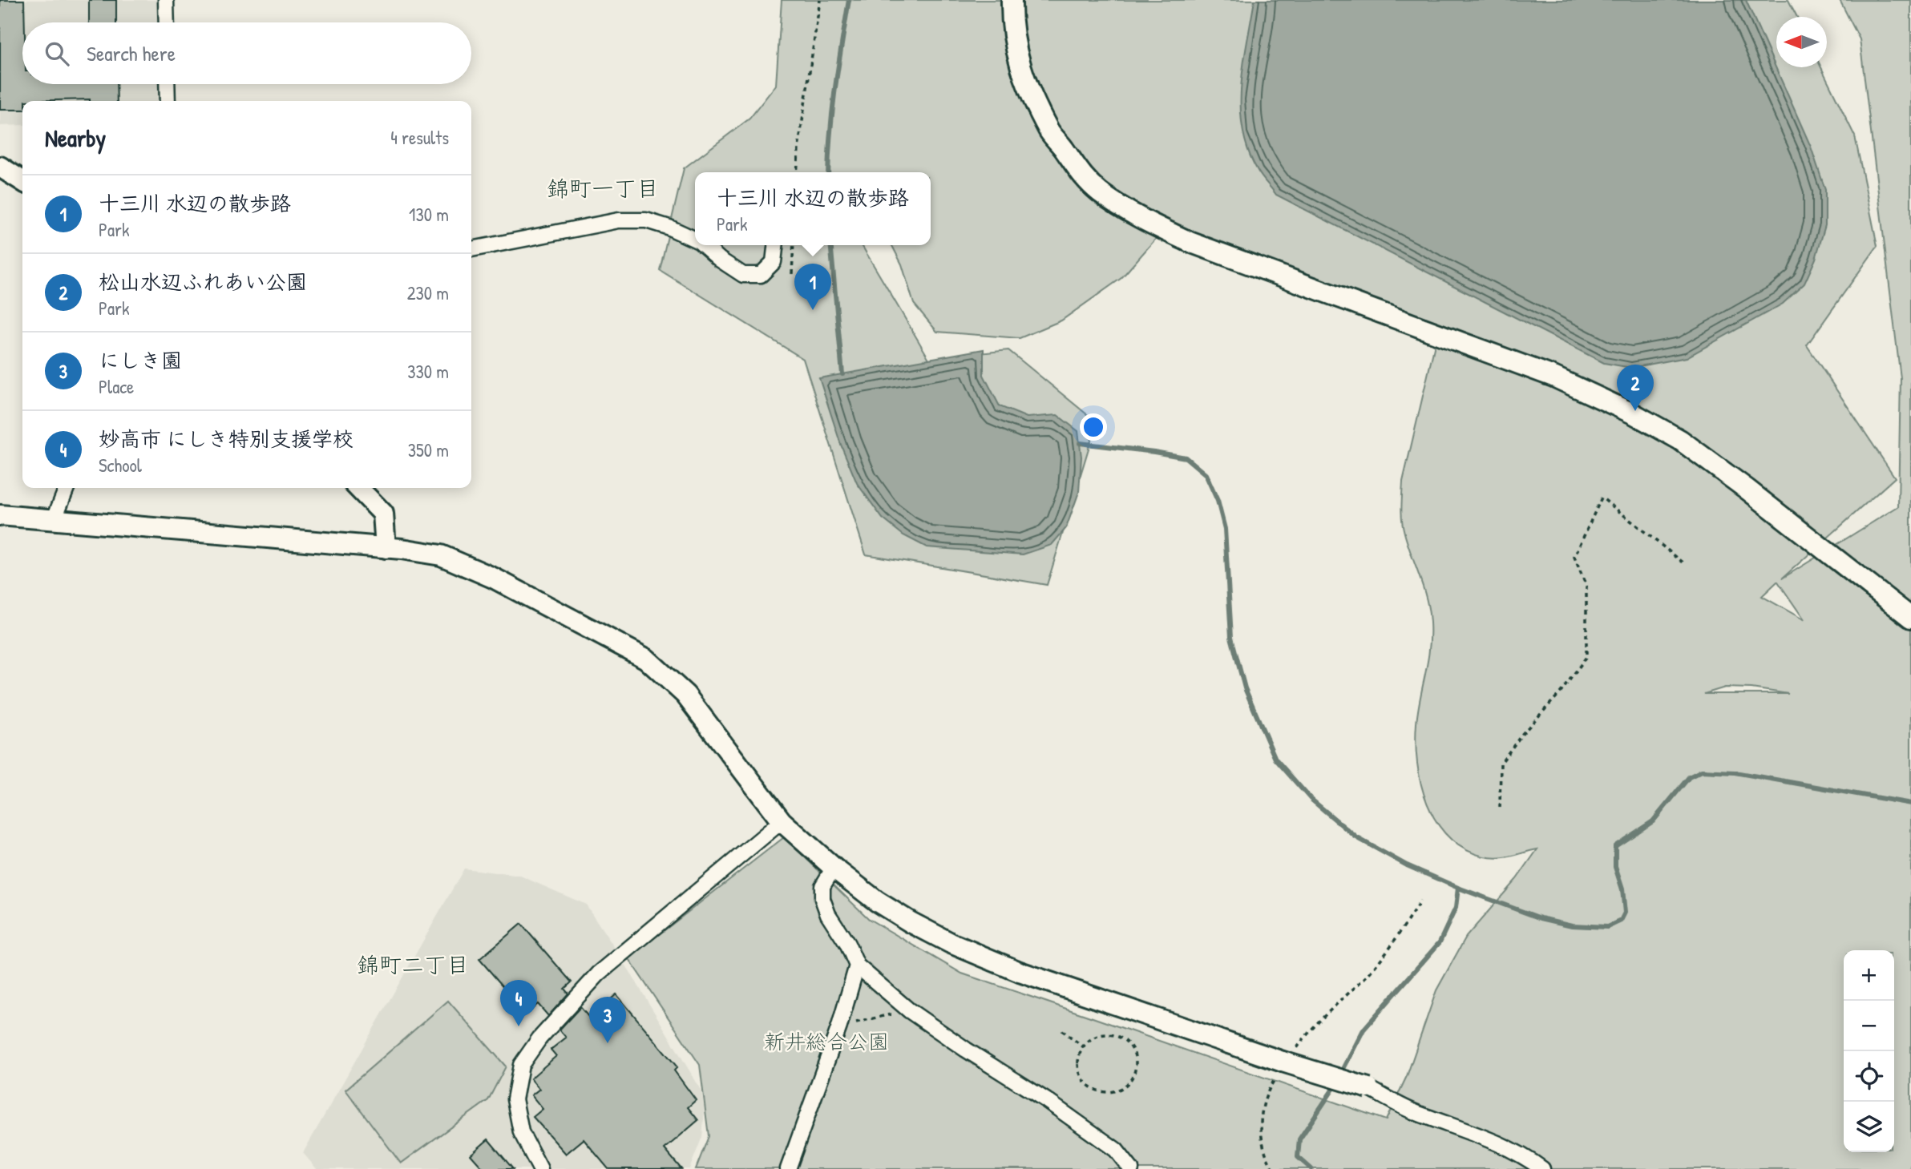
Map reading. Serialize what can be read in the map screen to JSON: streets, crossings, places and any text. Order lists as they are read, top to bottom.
{
  "districts": ["錦町一丁目", "錦町二丁目"],
  "parks": ["新井総合公園"],
  "north": "left",
  "page": {
    "search": "Search here",
    "heading": ["Nearby", "4 results"],
    "popup": ["十三川 水辺の散歩路", "Park"],
    "list": [
      {
        "mark": "1",
        "name": "十三川 水辺の散歩路",
        "note": "Park",
        "value": "130 m"
      },
      {
        "mark": "2",
        "name": "松山水辺ふれあい公園",
        "note": "Park",
        "value": "230 m"
      },
      {
        "mark": "3",
        "name": "にしき園",
        "note": "Place",
        "value": "330 m"
      },
      {
        "mark": "4",
        "name": "妙高市 にしき特別支援学校",
        "note": "School",
        "value": "350 m"
      }
    ],
    "pins": [
      "1",
      "2",
      "4",
      "3"
    ],
    "map_buttons": ["+", "−"]
  }
}
